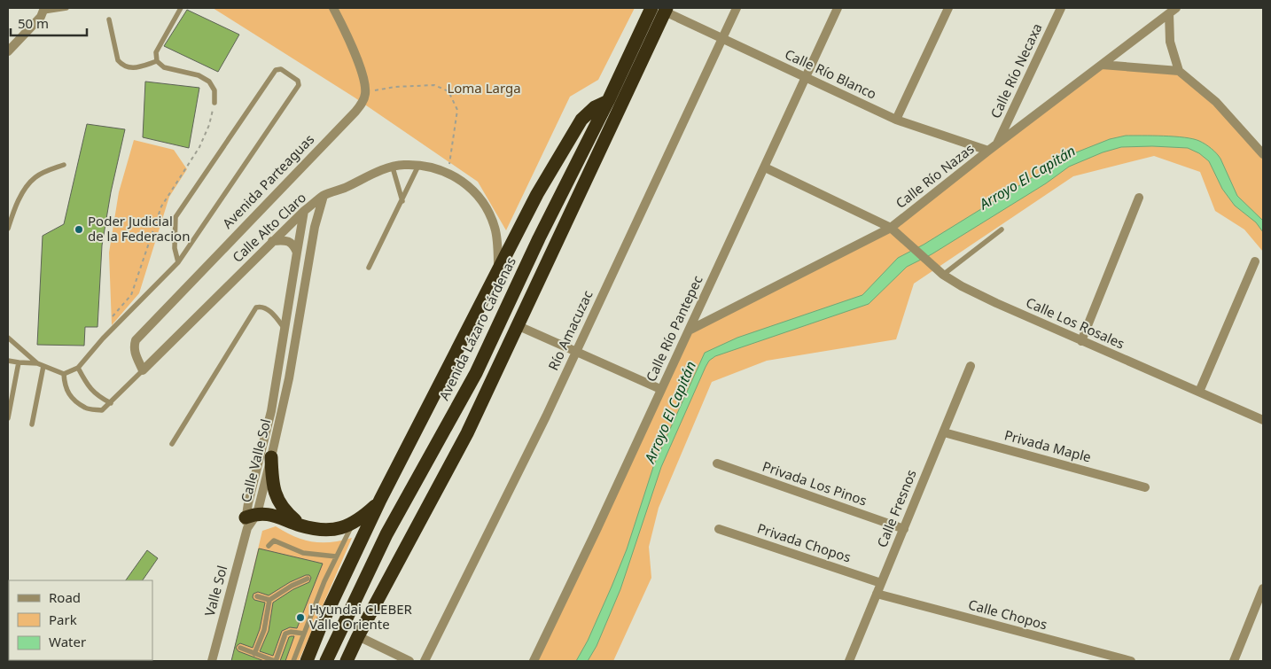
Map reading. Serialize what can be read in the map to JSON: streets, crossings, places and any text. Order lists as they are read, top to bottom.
{
  "streets": {
    "highway": ["Avenida Lázaro Cárdenas"],
    "street": [
      "Calle Río Necaxa",
      "Calle Río Blanco",
      "Calle Río Nazas",
      "Avenida Parteaguas",
      "Calle Alto Claro",
      "Calle Los Rosales",
      "Calle Río Pantepec",
      "Río Amacuzac",
      "Privada Maple",
      "Calle Valle Sol",
      "Privada Los Pinos",
      "Calle Fresnos",
      "Privada Chopos",
      "Valle Sol",
      "Calle Chopos"
    ]
  },
  "crossings": [
    ["Calle Río Necaxa", "Calle Río Nazas"],
    ["Calle Río Blanco", "Calle Río Nazas"],
    ["Calle Río Blanco", "Calle Río Pantepec"],
    ["Calle Río Blanco", "Río Amacuzac"],
    ["Calle Río Nazas", "Calle Los Rosales"],
    ["Calle Río Nazas", "Calle Río Pantepec"],
    ["Avenida Parteaguas", "Calle Alto Claro"],
    ["Calle Alto Claro", "Calle Valle Sol"],
    ["Calle Los Rosales", "Calle Río Pantepec"],
    ["Privada Maple", "Calle Fresnos"],
    ["Calle Valle Sol", "Valle Sol"],
    ["Privada Los Pinos", "Calle Fresnos"],
    ["Calle Fresnos", "Privada Chopos"],
    ["Calle Fresnos", "Calle Chopos"]
  ],
  "water": ["Arroyo El Capitán"],
  "parks": ["Loma Larga"],
  "places": ["Poder Judicial de la Federacion", "Hyundai CLEBER Valle Oriente"],
  "legend": ["Road", "Park", "Water"],
  "scale_bar": "50 m"
}
